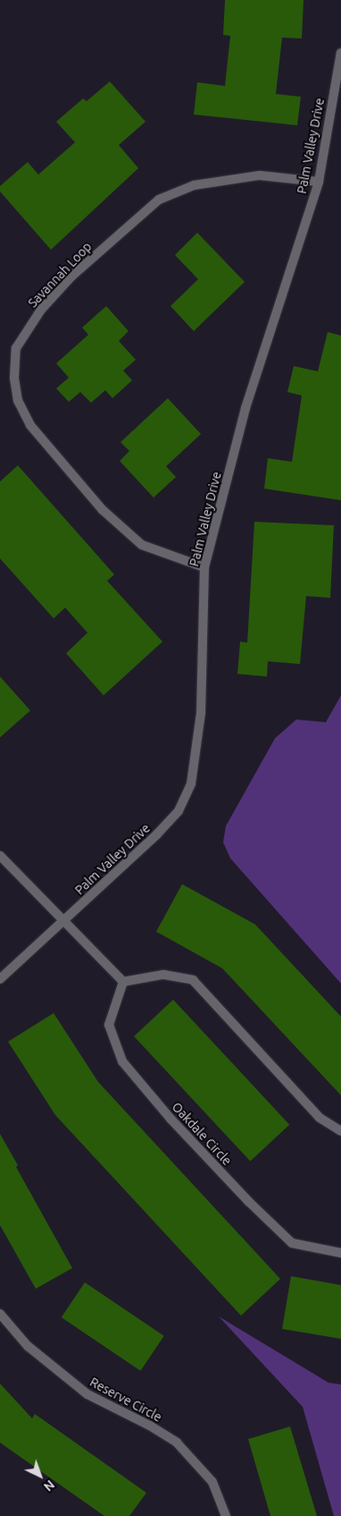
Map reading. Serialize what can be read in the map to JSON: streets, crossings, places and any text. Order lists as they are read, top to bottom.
{
  "streets": {
    "street": [
      "Palm Valley Drive",
      "Savannah Loop",
      "Oakdale Circle",
      "Reserve Circle"
    ]
  },
  "crossings": [
    ["Palm Valley Drive", "Savannah Loop"]
  ],
  "north": "bottom right"
}
